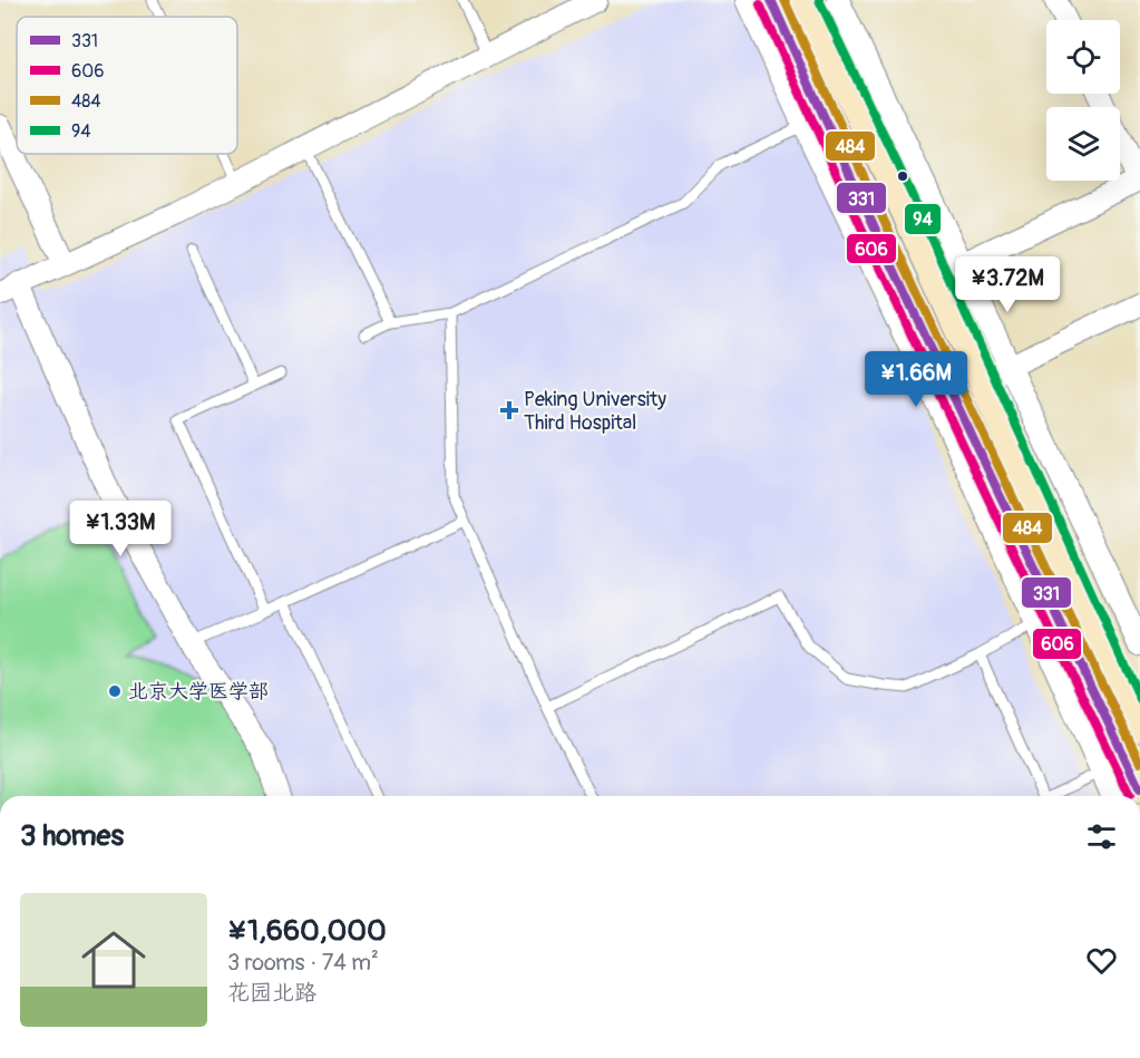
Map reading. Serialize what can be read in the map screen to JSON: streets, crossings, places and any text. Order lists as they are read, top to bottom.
{
  "places": {
    "health": ["Peking University Third Hospital"],
    "other": ["北京大学医学部"]
  },
  "lines": [
    "transit line 331",
    "transit line 484",
    "transit line 94",
    "transit line 606"
  ],
  "legend": [
    "331",
    "606",
    "484",
    "94"
  ],
  "page": {
    "price": ["¥3.72M", "¥1.66M", "¥1.33M"],
    "heading": "3 homes",
    "list": [
      {
        "name": "¥1,660,000",
        "note": "3 rooms · 74 m² · 花园北路"
      }
    ]
  }
}
